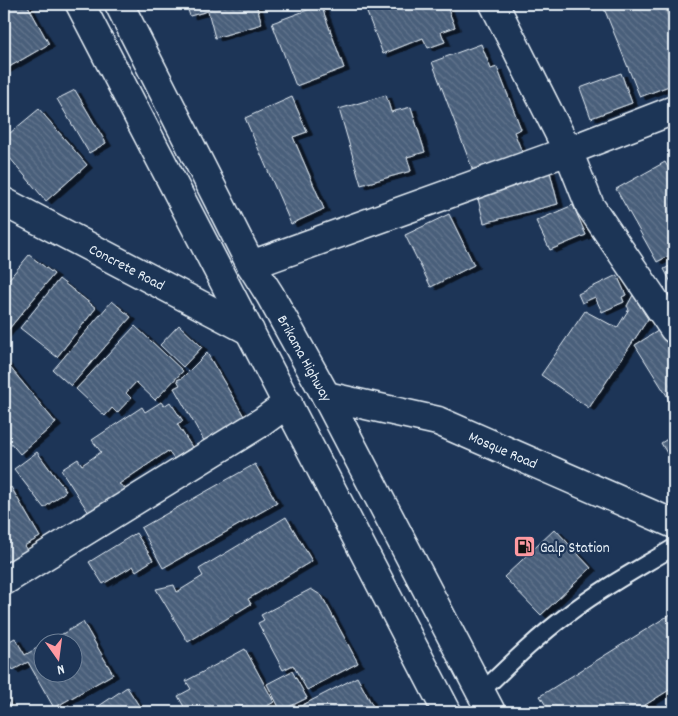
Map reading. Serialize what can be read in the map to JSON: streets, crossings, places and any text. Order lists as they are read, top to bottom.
{
  "streets": {
    "main road": ["Concrete Road", "Brikama Highway", "Mosque Road"]
  },
  "crossings": [
    ["Brikama Highway", "Mosque Road"]
  ],
  "places": {
    "fuel station": ["Galp Station"]
  },
  "north": "bottom"
}
